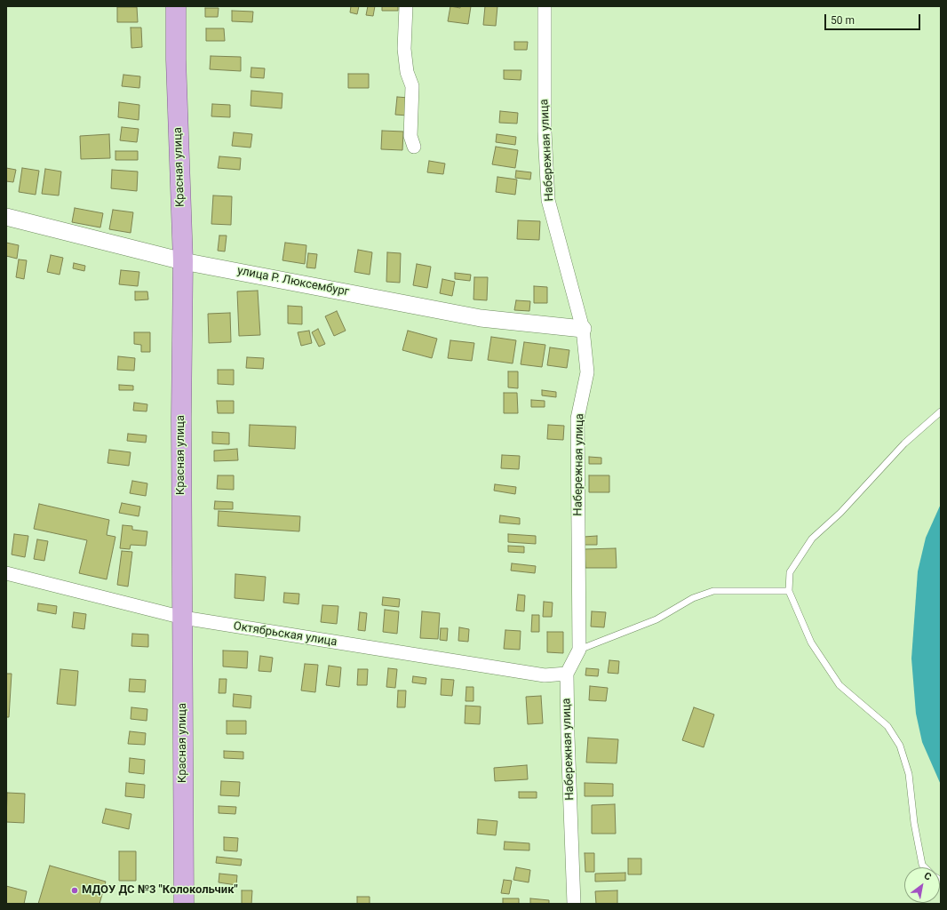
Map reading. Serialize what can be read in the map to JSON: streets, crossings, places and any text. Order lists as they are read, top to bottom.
{
  "streets": {
    "main road": ["Красная улица"],
    "street": ["Набережная улица", "улица Р. Люксембург", "Октябрьская улица"]
  },
  "crossings": [
    ["Набережная улица", "улица Р. Люксембург"],
    ["Набережная улица", "Октябрьская улица"],
    ["Красная улица", "улица Р. Люксембург"],
    ["Красная улица", "Октябрьская улица"]
  ],
  "places": ["МДОУ ДС №3 \"Колокольчик\""],
  "scale_bar": "50 m",
  "north": "top right"
}
